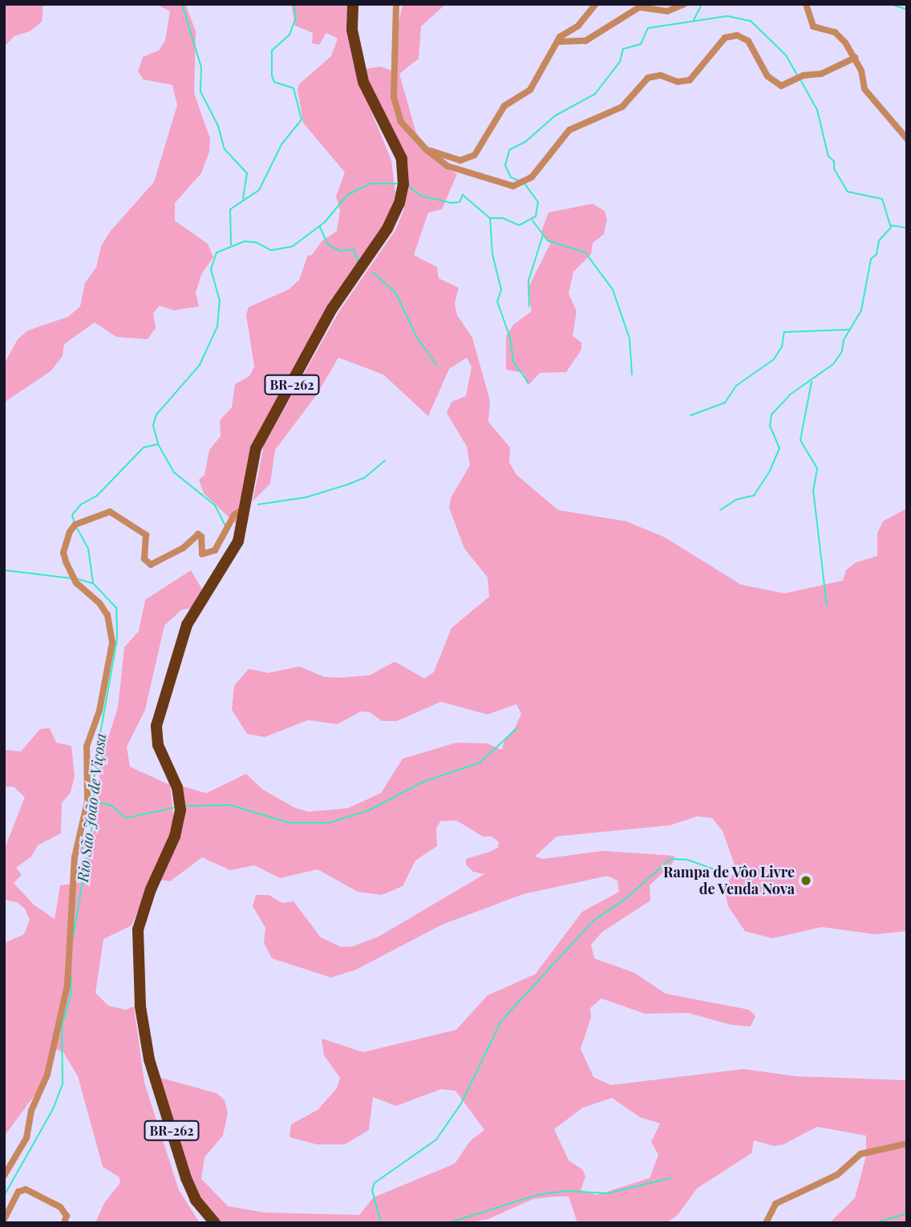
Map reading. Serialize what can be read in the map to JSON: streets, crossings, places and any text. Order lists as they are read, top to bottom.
{
  "streets": {
    "highway": ["BR-262"]
  },
  "water": ["Rio São João de Viçosa"],
  "places": ["Rampa de Vôo Livre de Venda Nova"]
}
